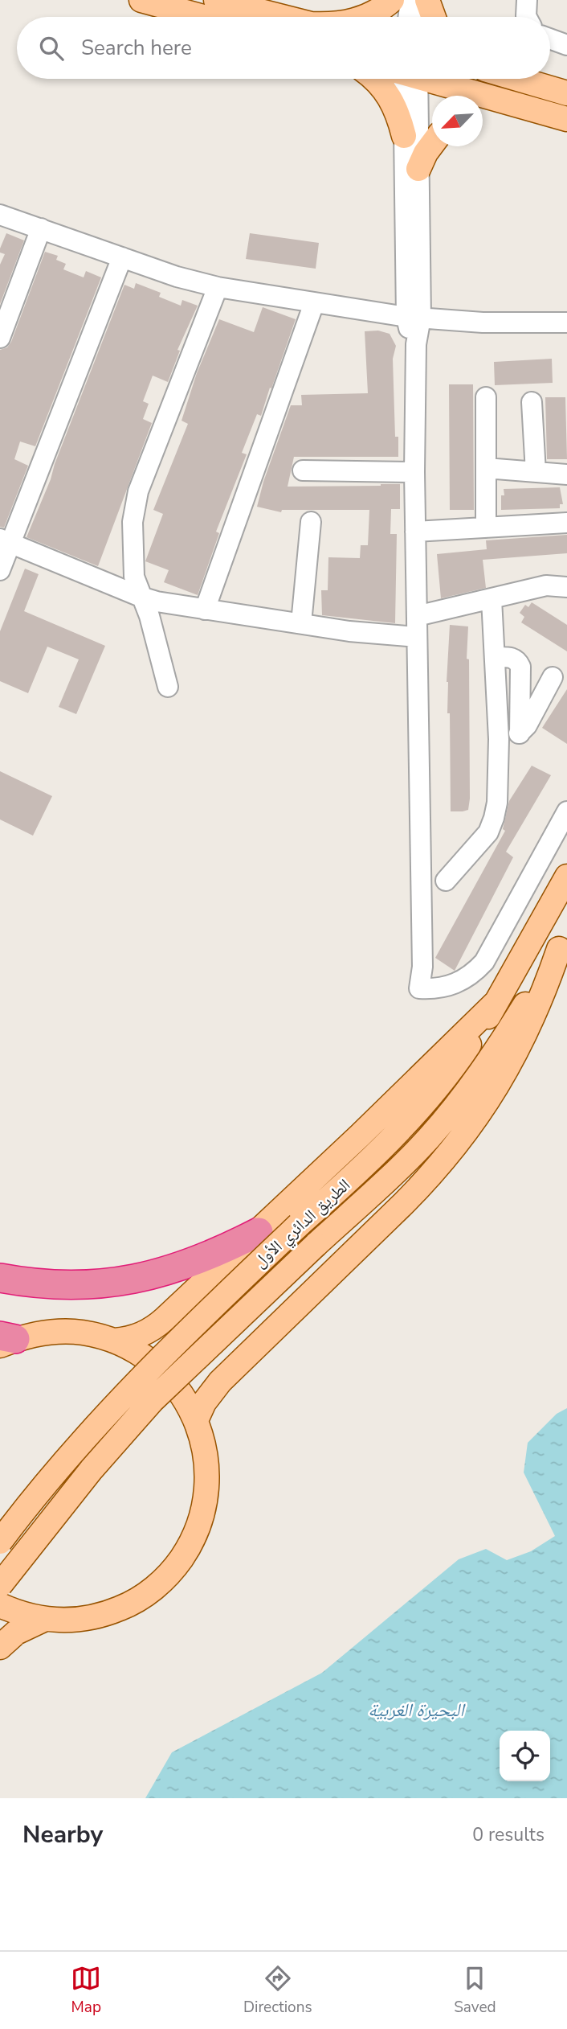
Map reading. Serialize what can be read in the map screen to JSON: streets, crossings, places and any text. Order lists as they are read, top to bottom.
{
  "streets": {
    "main road": ["الطريق الدائري الأول"]
  },
  "water": ["البحيرة الغربية"],
  "north": "bottom left",
  "page": {
    "search": "Search here",
    "heading": ["Nearby", "0 results"],
    "nav": ["Map", "Directions", "Saved"]
  }
}
